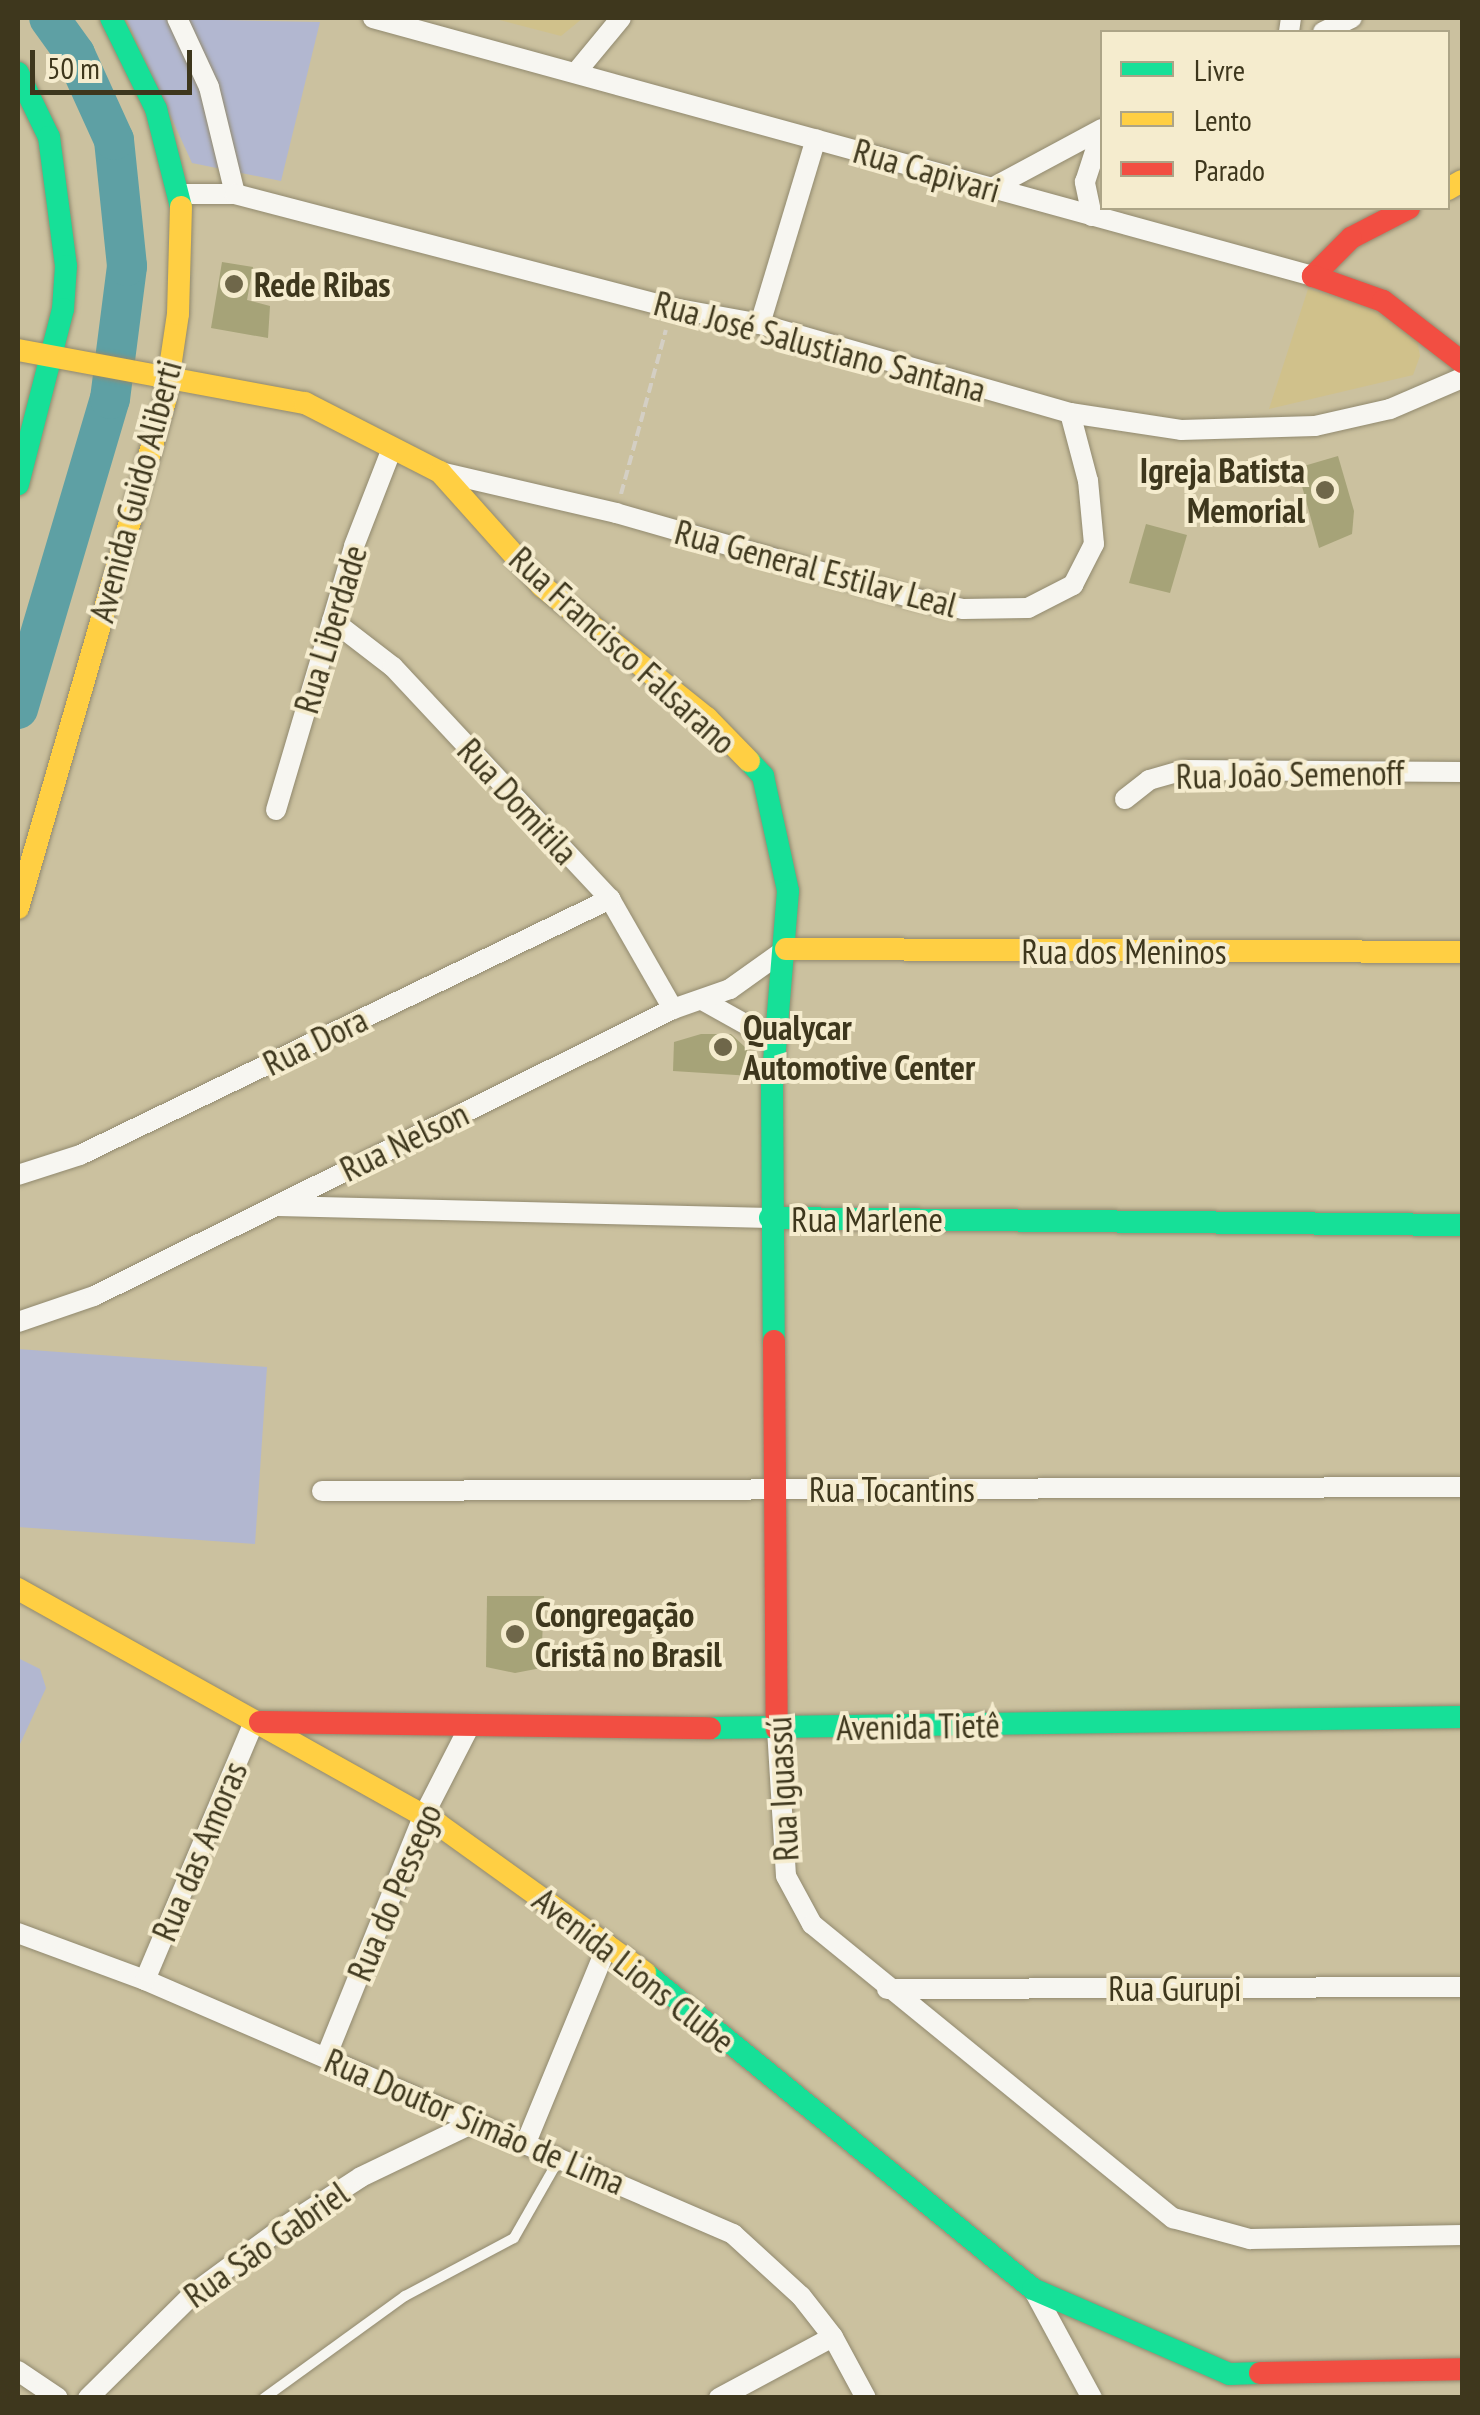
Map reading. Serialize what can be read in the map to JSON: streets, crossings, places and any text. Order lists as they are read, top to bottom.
{
  "streets": {
    "street": [
      "Rua Capivari",
      "Rua José Salustiano Santana",
      "Avenida Guido Aliberti",
      "Rua General Estilav Leal",
      "Rua Liberdade",
      "Rua Francisco Falsarano",
      "Rua João Semenoff",
      "Rua Domitila",
      "Rua dos Meninos",
      "Rua Dora",
      "Rua Nelson",
      "Rua Marlene",
      "Rua Tocantins",
      "Avenida Tietê",
      "Rua Iguassú",
      "Rua das Amoras",
      "Rua do Pessego",
      "Avenida Lions Clube",
      "Rua Gurupi",
      "Rua Doutor Simão de Lima",
      "Rua São Gabriel"
    ]
  },
  "crossings": [
    ["Rua José Salustiano Santana", "Avenida Guido Aliberti"],
    ["Rua José Salustiano Santana", "Rua General Estilav Leal"],
    ["Avenida Guido Aliberti", "Rua Francisco Falsarano"],
    ["Rua General Estilav Leal", "Rua Francisco Falsarano"],
    ["Rua Liberdade", "Rua Francisco Falsarano"],
    ["Rua Liberdade", "Rua Domitila"],
    ["Rua Francisco Falsarano", "Rua dos Meninos"],
    ["Rua Francisco Falsarano", "Rua Nelson"],
    ["Rua Francisco Falsarano", "Rua Iguassú"],
    ["Rua Domitila", "Rua Dora"],
    ["Rua Domitila", "Rua Nelson"],
    ["Rua dos Meninos", "Rua Nelson"],
    ["Rua dos Meninos", "Rua Iguassú"],
    ["Rua Nelson", "Rua Marlene"],
    ["Rua Nelson", "Rua Iguassú"],
    ["Rua Marlene", "Rua Iguassú"],
    ["Rua Tocantins", "Rua Iguassú"],
    ["Avenida Tietê", "Rua Iguassú"],
    ["Avenida Tietê", "Rua das Amoras"],
    ["Avenida Tietê", "Rua do Pessego"],
    ["Avenida Tietê", "Avenida Lions Clube"],
    ["Rua Iguassú", "Rua Gurupi"],
    ["Rua das Amoras", "Avenida Lions Clube"],
    ["Rua das Amoras", "Rua Doutor Simão de Lima"],
    ["Rua do Pessego", "Avenida Lions Clube"],
    ["Rua do Pessego", "Rua Doutor Simão de Lima"],
    ["Rua Doutor Simão de Lima", "Rua São Gabriel"]
  ],
  "places": [
    "Rede Ribas",
    "Igreja Batista Memorial",
    "Qualycar Automotive Center",
    "Congregação Cristã no Brasil"
  ],
  "legend": ["Livre", "Lento", "Parado"],
  "scale_bar": "50 m"
}
